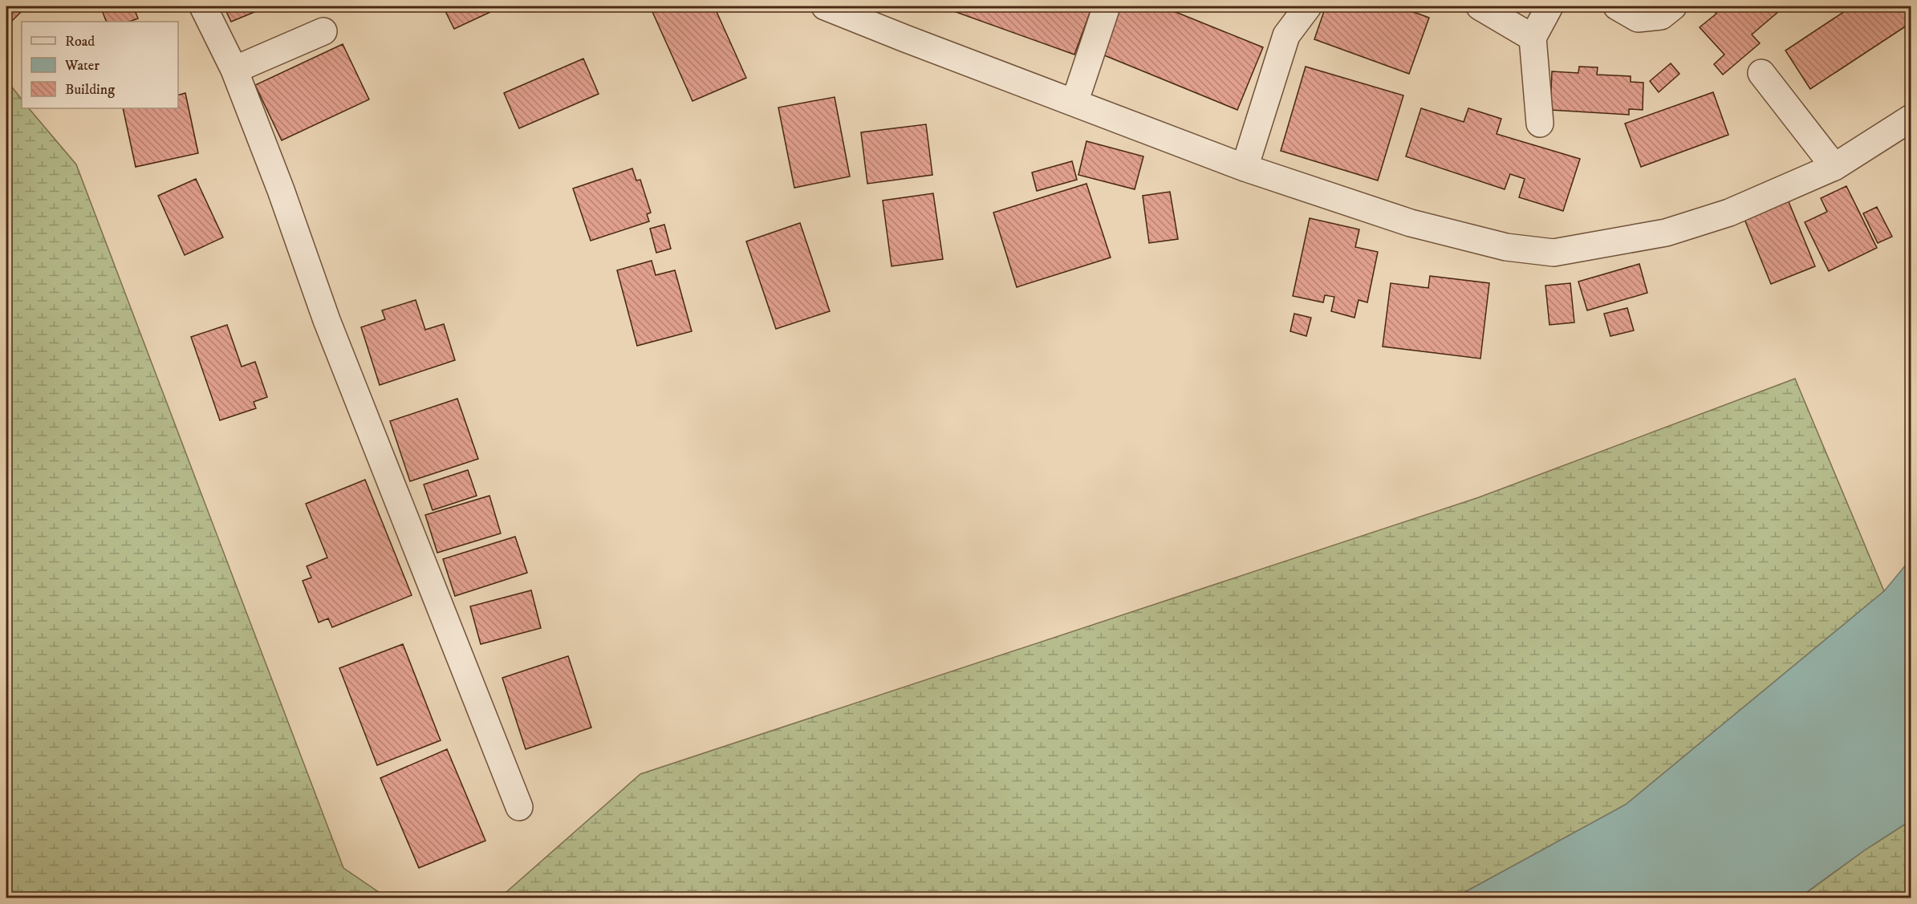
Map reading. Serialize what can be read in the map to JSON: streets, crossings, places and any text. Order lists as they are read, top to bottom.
{
  "legend": ["Road", "Water", "Building"]
}
